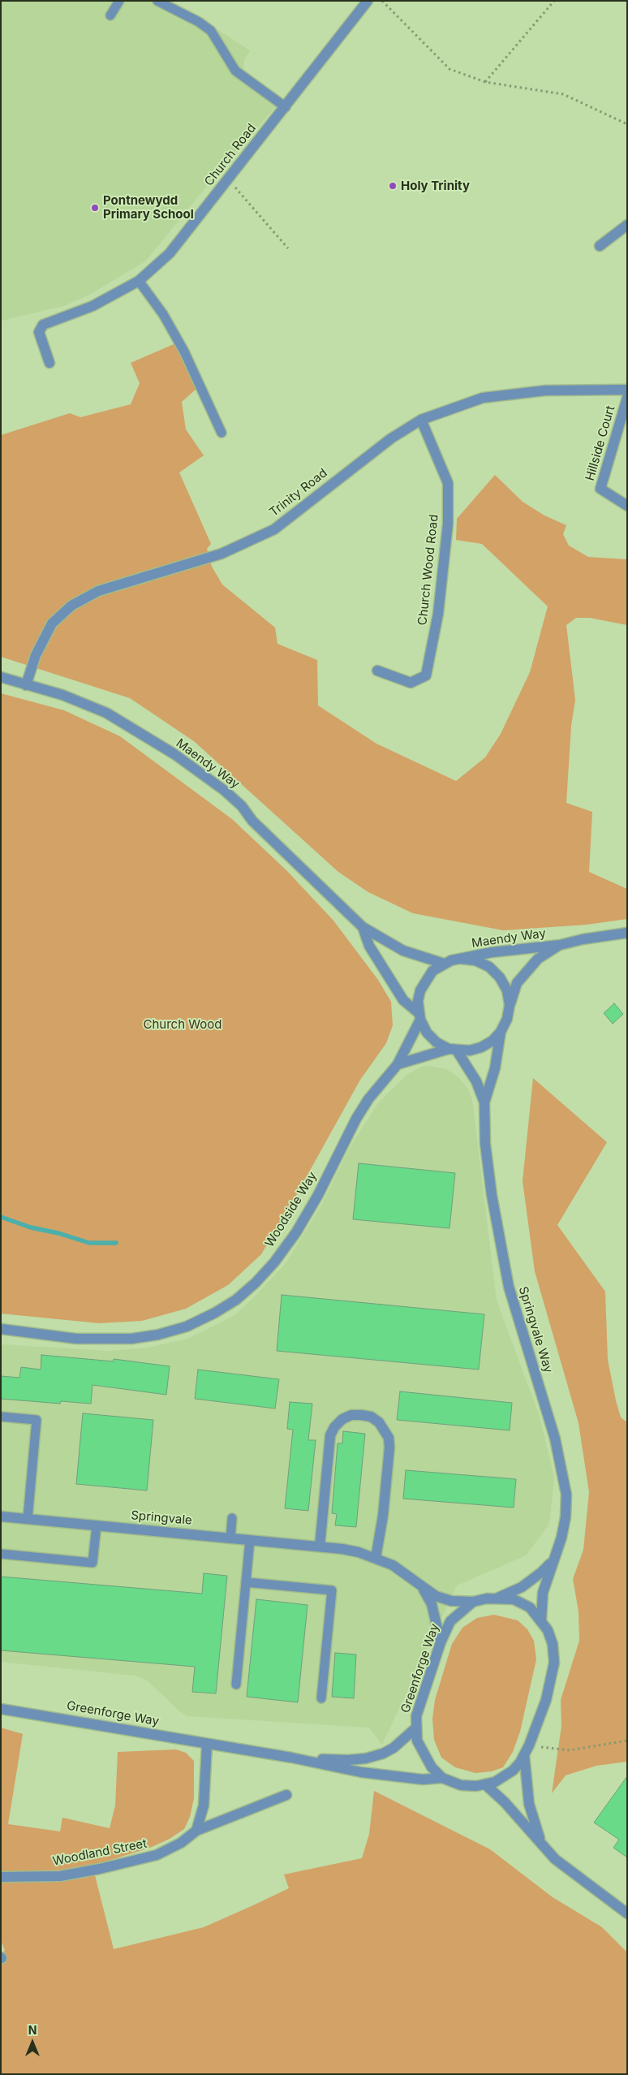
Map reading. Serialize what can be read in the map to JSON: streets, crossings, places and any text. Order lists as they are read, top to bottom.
{
  "streets": {
    "street": [
      "Church Road",
      "Hillside Court",
      "Trinity Road",
      "Church Wood Road",
      "Maendy Way",
      "Woodside Way",
      "Springvale Way",
      "Springvale",
      "Greenforge Way",
      "Woodland Street"
    ]
  },
  "crossings": [
    ["Trinity Road", "Church Wood Road"],
    ["Trinity Road", "Maendy Way"],
    ["Maendy Way", "Woodside Way"],
    ["Maendy Way", "Springvale Way"],
    ["Woodside Way", "Springvale Way"],
    ["Springvale Way", "Greenforge Way"],
    ["Springvale", "Greenforge Way"]
  ],
  "parks": ["Church Wood"],
  "places": ["Holy Trinity", "Pontnewydd Primary School"],
  "north": "top"
}
